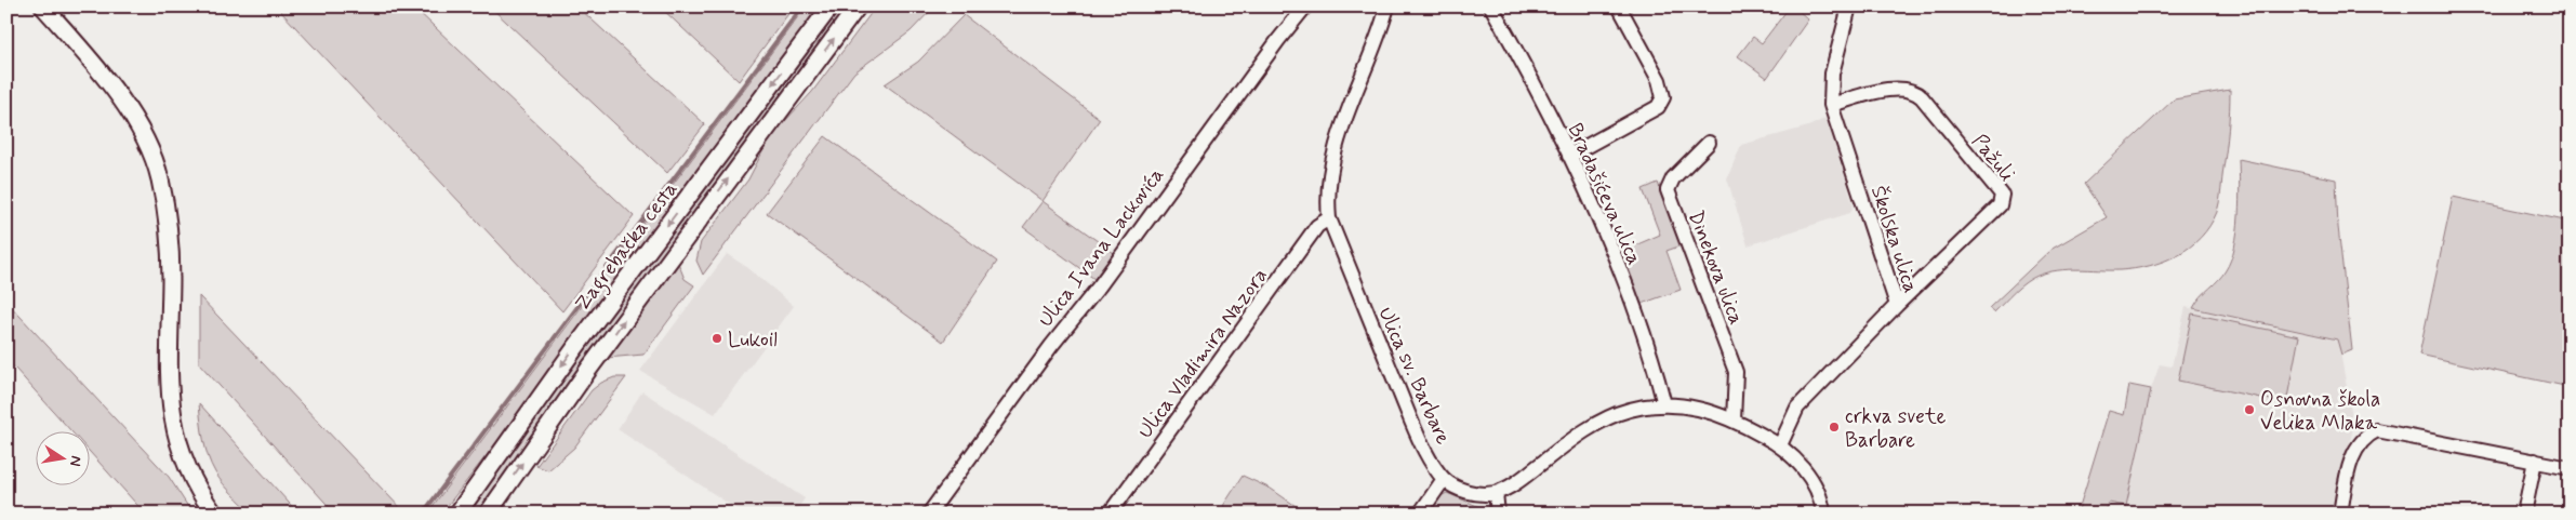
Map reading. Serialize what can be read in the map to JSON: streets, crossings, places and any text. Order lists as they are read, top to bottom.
{
  "streets": {
    "main road": ["Zagrebačka cesta"],
    "street": [
      "Pažuli",
      "Bradašićeva ulica",
      "Školska ulica",
      "Ulica Ivana Lackovića",
      "Dinekova ulica",
      "Ulica Vladimira Nazora",
      "Ulica sv. Barbare"
    ]
  },
  "crossings": [
    ["Pažuli", "Školska ulica"],
    ["Ulica Vladimira Nazora", "Ulica sv. Barbare"]
  ],
  "places": ["Lukoil", "Osnovna škola Velika Mlaka", "crkva svete Barbare"],
  "north": "right"
}
